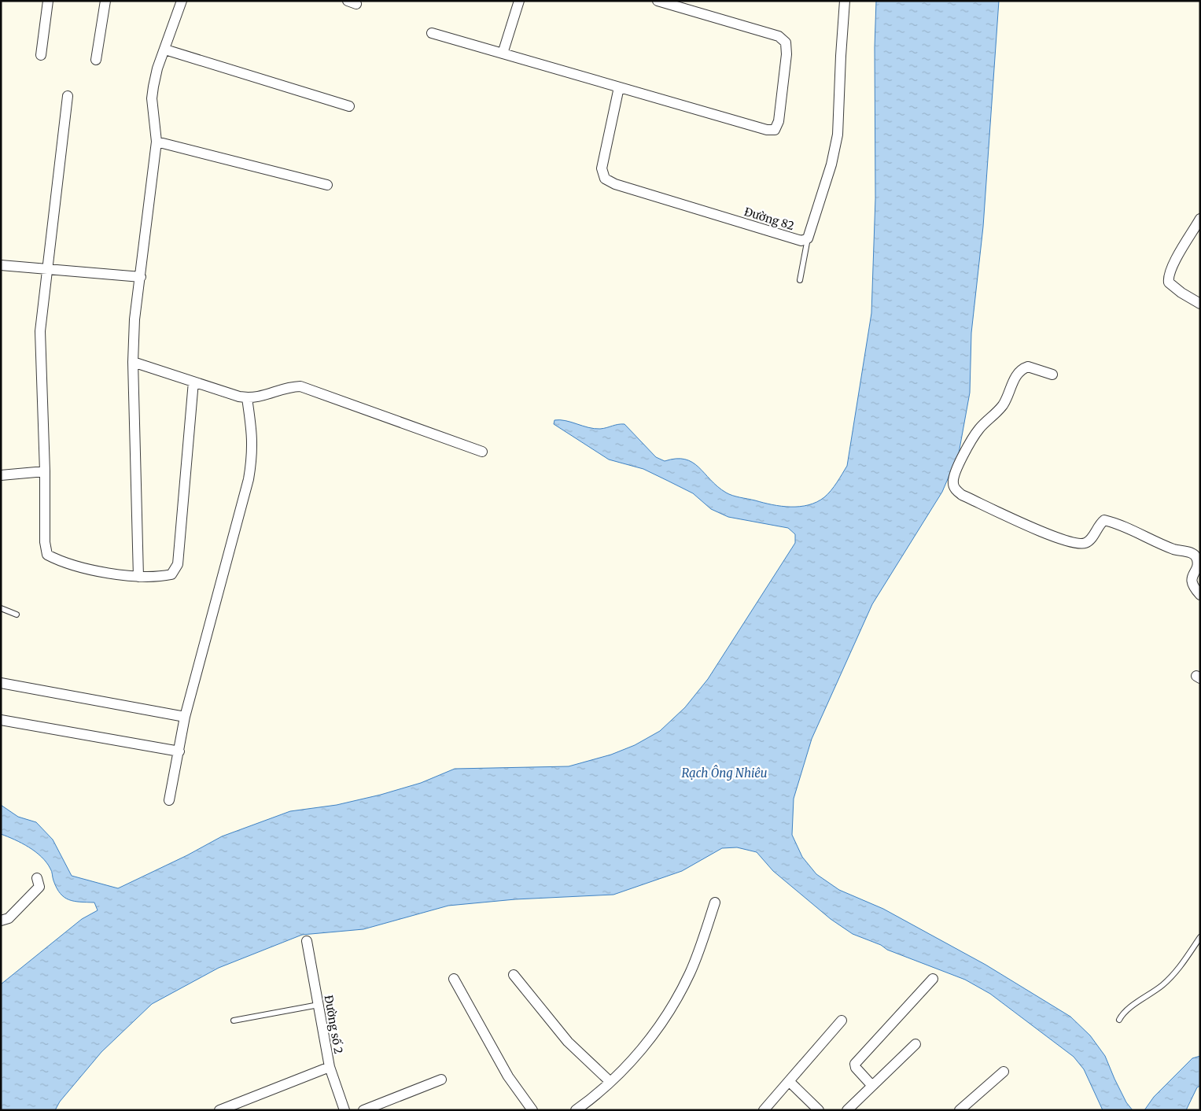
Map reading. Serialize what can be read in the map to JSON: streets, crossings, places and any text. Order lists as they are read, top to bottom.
{
  "streets": {
    "street": ["Đường 82", "Đường số 2"]
  },
  "water": ["Rạch Ông Nhiêu"]
}
